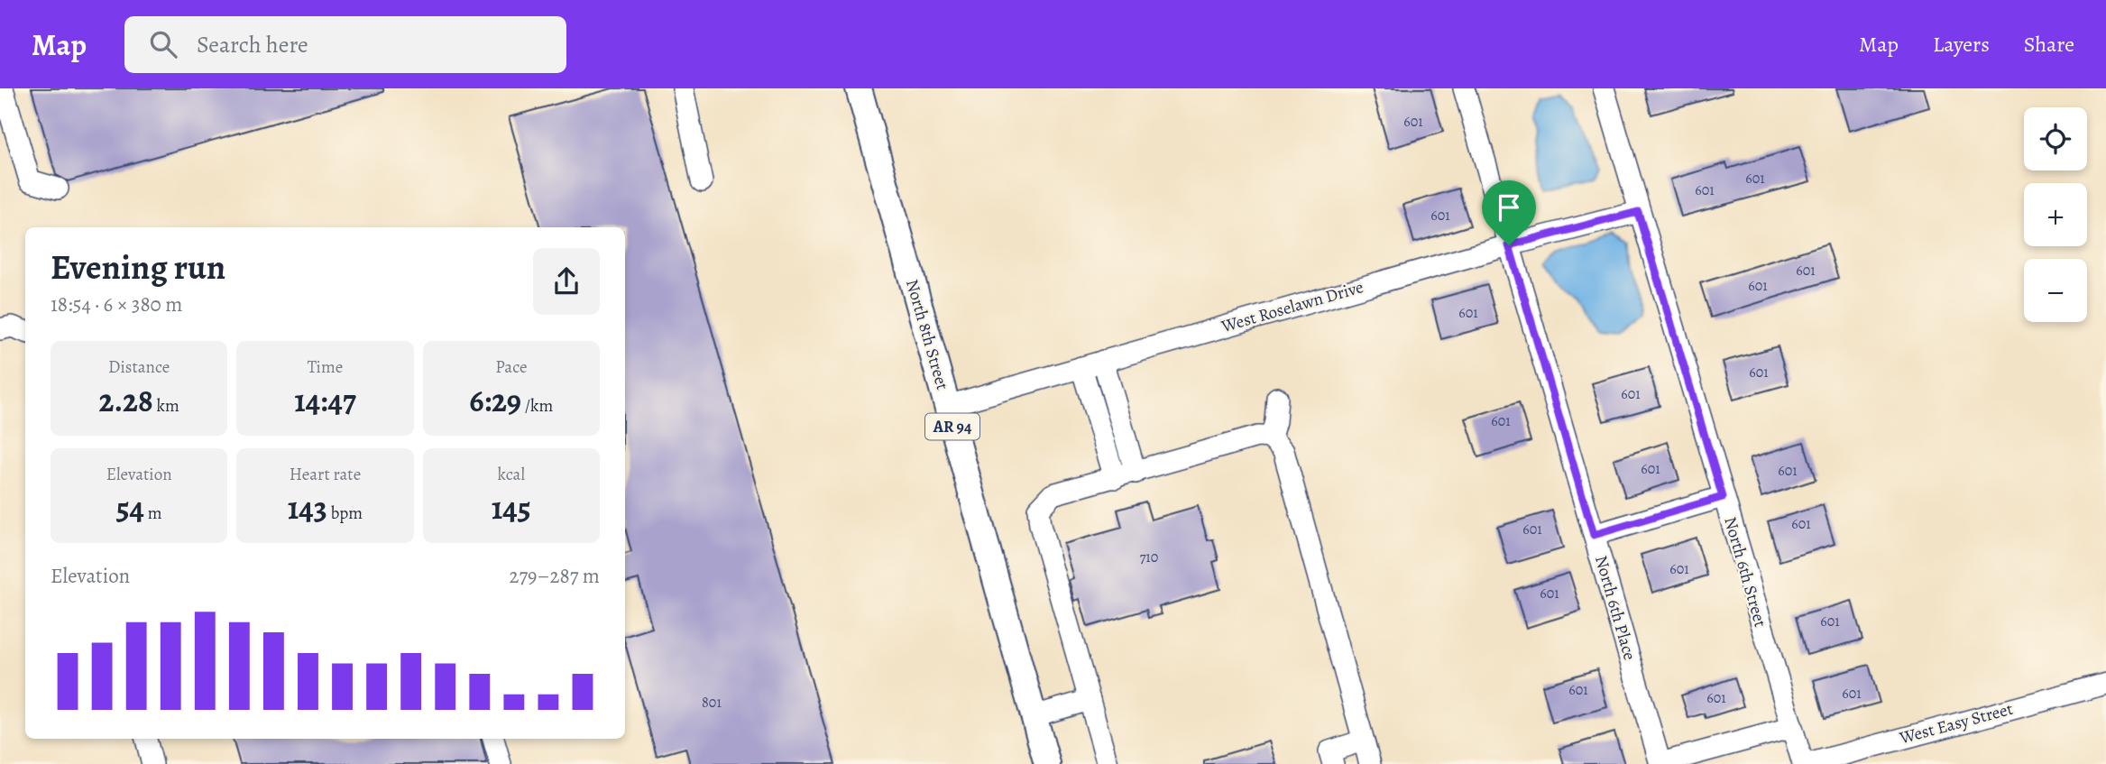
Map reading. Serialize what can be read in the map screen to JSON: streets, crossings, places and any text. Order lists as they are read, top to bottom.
{
  "streets": {
    "main road": ["North 8th Street", "AR 94"],
    "street": [
      "West Roselawn Drive",
      "North 6th Street",
      "North 6th Place",
      "West Easy Street"
    ]
  },
  "crossings": [
    ["West Roselawn Drive", "North 8th Street"],
    ["West Roselawn Drive", "North 6th Street"],
    ["West Roselawn Drive", "North 6th Place"],
    ["North 6th Street", "West Easy Street"]
  ],
  "house_numbers": [
    "601",
    "601",
    "601",
    "601",
    "601",
    "601",
    "601",
    "601",
    "601",
    "601",
    "601",
    "601",
    "601",
    "601",
    "710",
    "601",
    "601",
    "601",
    "601",
    "601",
    "601",
    "801"
  ],
  "page": {
    "header": "Map",
    "search": "Search here",
    "nav": ["Map", "Layers", "Share"],
    "map_buttons": ["+", "−"],
    "heading": ["Evening run", "18:54 · 6 × 380 m"],
    "stats": [
      ["Distance", "2.28 km"],
      ["Time", "14:47"],
      ["Pace", "6:29 /km"],
      ["Elevation", "54 m"],
      ["Heart rate", "143 bpm"],
      ["kcal", "145"]
    ],
    "chart": ["Elevation", "279–287 m"]
  }
}
